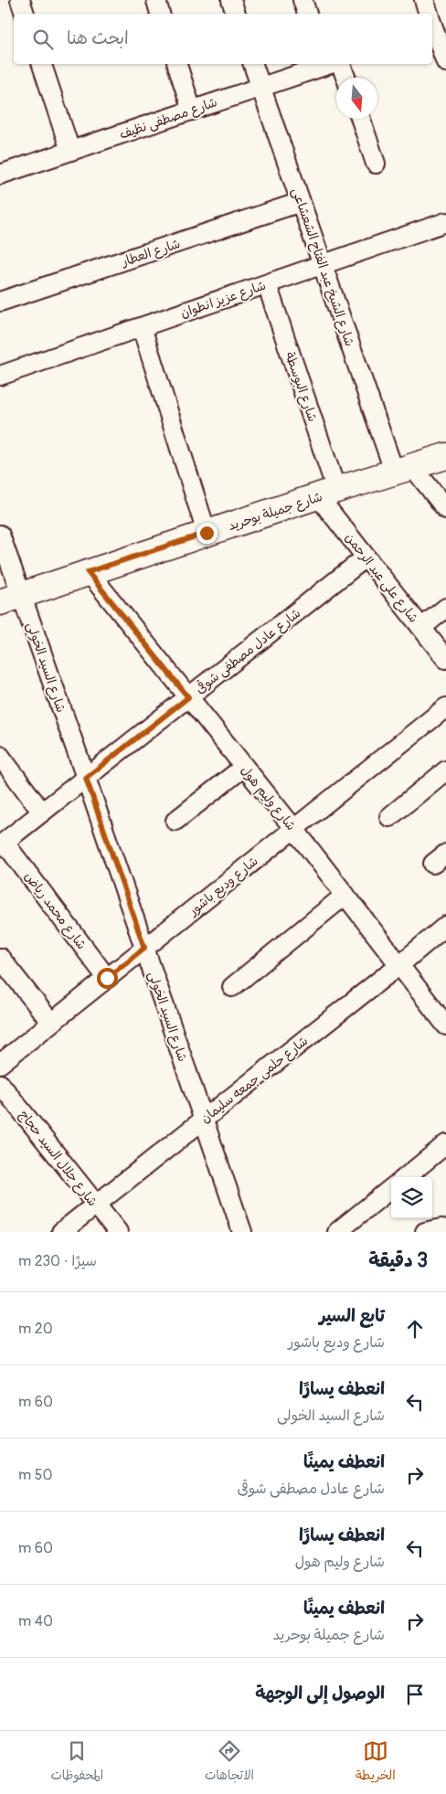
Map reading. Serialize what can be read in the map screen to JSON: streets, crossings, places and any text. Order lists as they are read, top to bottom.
{
  "streets": {
    "main road": ["شارع جميلة بوحريد"],
    "street": [
      "شارع مصطفى نظيف",
      "شارع العطار",
      "شارع الشيخ عبد الفتاح الشعشاعى",
      "شارع عزيز انطوان",
      "شارع البوسطة",
      "شارع على عبد الرحمن",
      "شارع عادل مصطفى شوقى",
      "شارع السيد الخولى",
      "شارع وليم هول",
      "شارع وديع باشور",
      "شارع محمد رياض",
      "شارع حلمى جمعه سليمان",
      "شارع جلال السيد حجاج"
    ]
  },
  "crossings": [
    ["شارع مصطفى نظيف", "شارع الشيخ عبد الفتاح الشعشاعى"],
    ["شارع العطار", "شارع الشيخ عبد الفتاح الشعشاعى"],
    ["شارع الشيخ عبد الفتاح الشعشاعى", "شارع عزيز انطوان"],
    ["شارع الشيخ عبد الفتاح الشعشاعى", "شارع جميلة بوحريد"],
    ["شارع عزيز انطوان", "شارع البوسطة"],
    ["شارع البوسطة", "شارع جميلة بوحريد"],
    ["شارع البوسطة", "شارع على عبد الرحمن"],
    ["شارع جميلة بوحريد", "شارع على عبد الرحمن"],
    ["شارع جميلة بوحريد", "شارع السيد الخولى"],
    ["شارع جميلة بوحريد", "شارع وليم هول"],
    ["شارع على عبد الرحمن", "شارع عادل مصطفى شوقى"],
    ["شارع عادل مصطفى شوقى", "شارع السيد الخولى"],
    ["شارع عادل مصطفى شوقى", "شارع وليم هول"],
    ["شارع عادل مصطفى شوقى", "شارع محمد رياض"],
    ["شارع السيد الخولى", "شارع وديع باشور"],
    ["شارع السيد الخولى", "شارع حلمى جمعه سليمان"],
    ["شارع وليم هول", "شارع وديع باشور"],
    ["شارع وليم هول", "شارع حلمى جمعه سليمان"],
    ["شارع وديع باشور", "شارع محمد رياض"],
    ["شارع حلمى جمعه سليمان", "شارع جلال السيد حجاج"]
  ],
  "north": "bottom",
  "page": {
    "search": "ابحث هنا",
    "heading": ["3 دقيقة", "سيرًا · 230 m"],
    "list": [
      ["تابع السير", "شارع وديع باشور", "20 m"],
      ["انعطف يسارًا", "شارع السيد الخولى", "60 m"],
      ["انعطف يمينًا", "شارع عادل مصطفى شوقى", "50 m"],
      ["انعطف يسارًا", "شارع وليم هول", "60 m"],
      ["انعطف يمينًا", "شارع جميلة بوحريد", "40 m"],
      "الوصول إلى الوجهة"
    ],
    "nav": ["الخريطة", "الاتجاهات", "المحفوظات"]
  }
}
